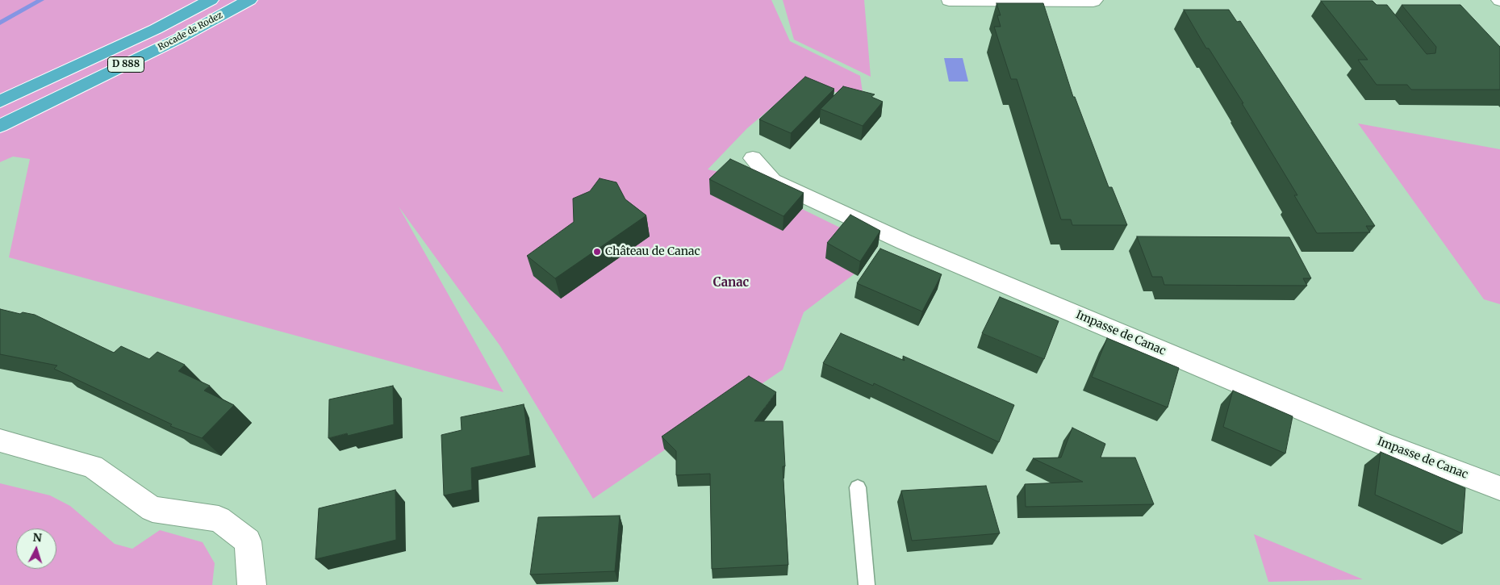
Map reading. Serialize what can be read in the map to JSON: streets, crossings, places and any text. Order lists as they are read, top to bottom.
{
  "streets": {
    "highway": ["Rocade de Rodez", "D 888"],
    "street": ["Impasse de Canac"]
  },
  "districts": ["Canac"],
  "places": ["Château de Canac"],
  "north": "top"
}
